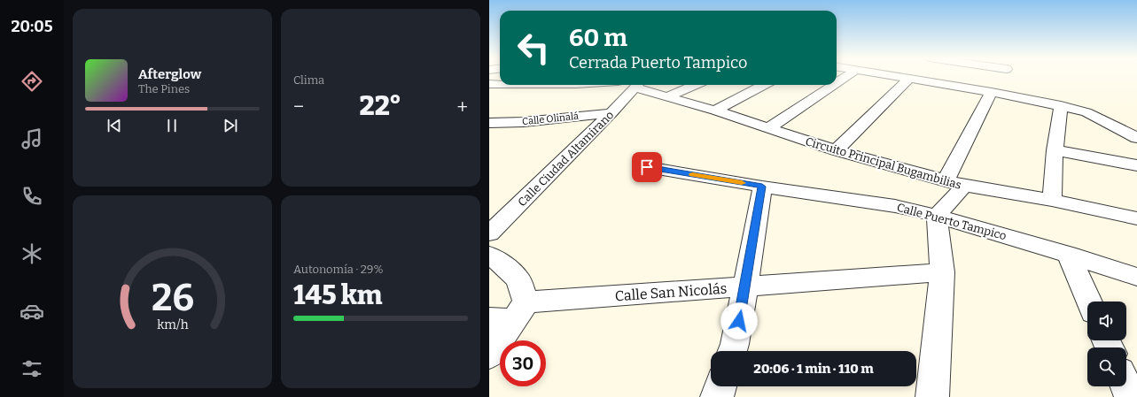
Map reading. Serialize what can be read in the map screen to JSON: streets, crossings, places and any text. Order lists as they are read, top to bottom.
{
  "streets": {
    "street": [
      "Calle Olinalá",
      "Calle Ciudad Altamirano",
      "Circuito Principal Bugambilias",
      "Calle Puerto Tampico",
      "Calle San Nicolás"
    ]
  },
  "crossings": [
    ["Calle Olinalá", "Calle Ciudad Altamirano"],
    ["Calle Ciudad Altamirano", "Circuito Principal Bugambilias"]
  ],
  "page": {
    "tabs": "20:05",
    "tile": [
      "Clima",
      ["Autonomía · 29%", "145 km"]
    ],
    "turn": ["60 m", "Cerrada Puerto Tampico"],
    "song": ["Afterglow", "The Pines"],
    "heat": ["−", "22°", "+"],
    "limit": "30",
    "trip": "20:06 · 1 min · 110 m",
    "gauge": ["26", "km/h"]
  }
}
